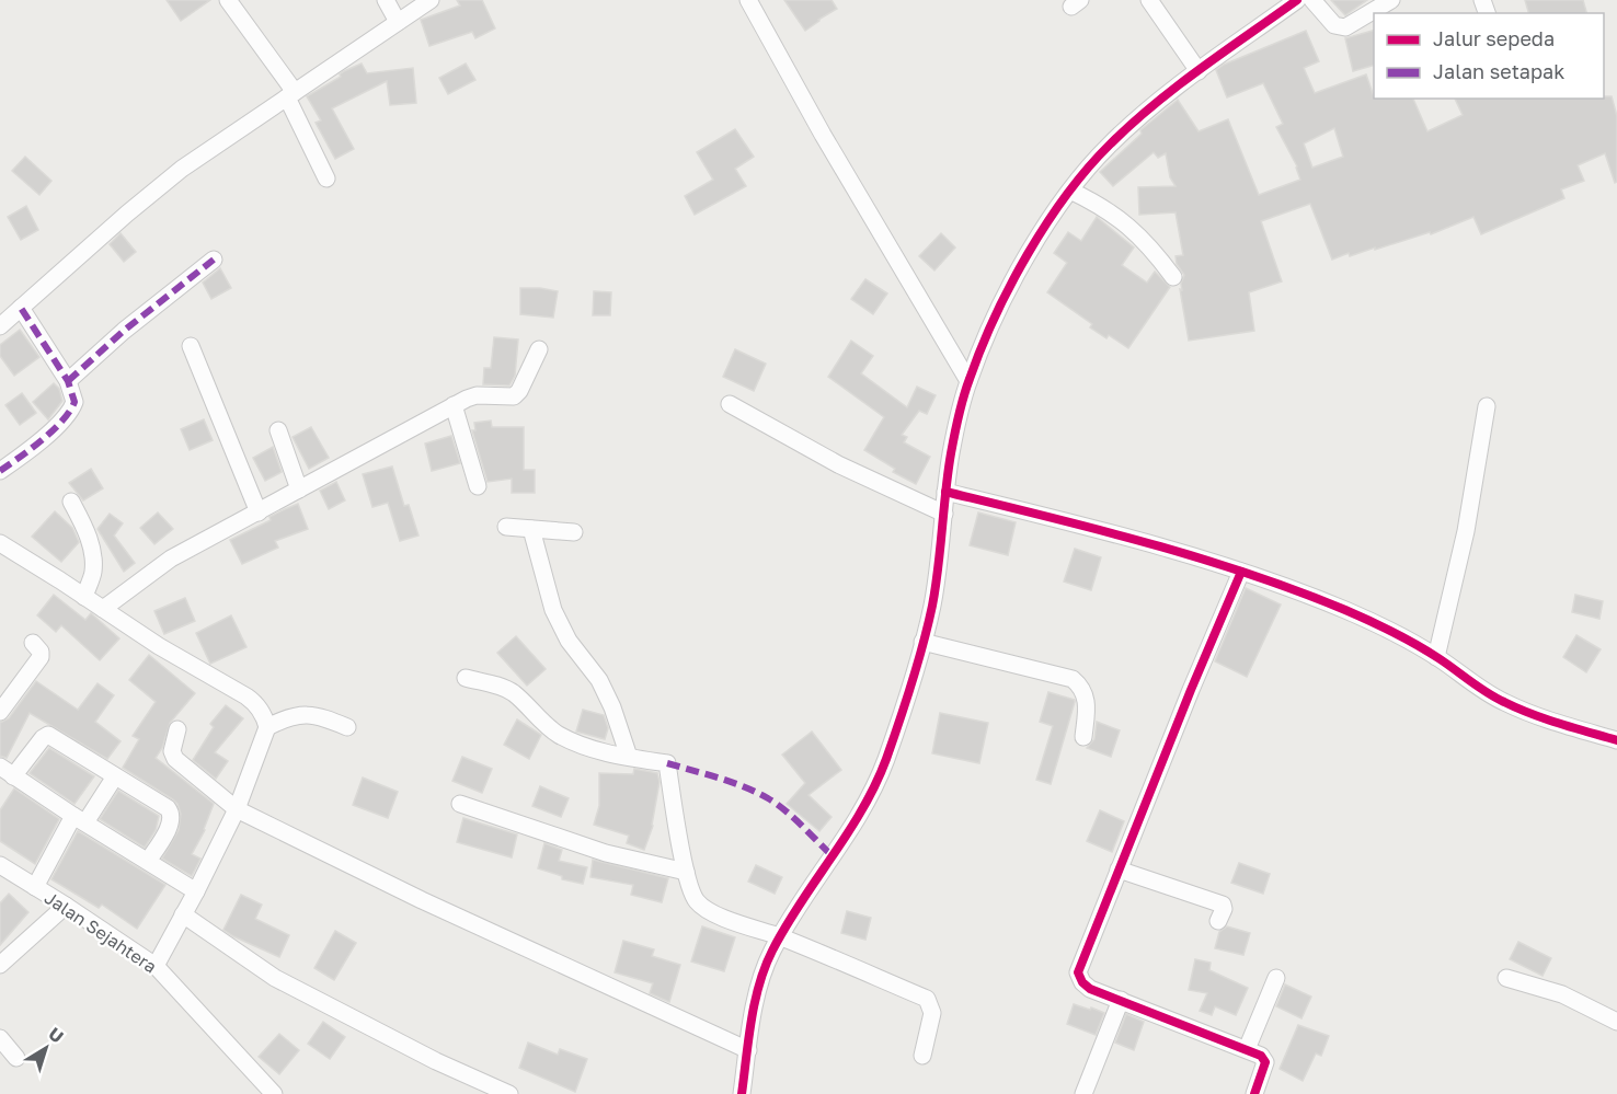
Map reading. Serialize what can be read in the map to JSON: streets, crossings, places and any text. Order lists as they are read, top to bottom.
{
  "streets": {
    "street": ["Jalan Sejahtera"]
  },
  "legend": ["Jalur sepeda", "Jalan setapak"],
  "north": "top right"
}
